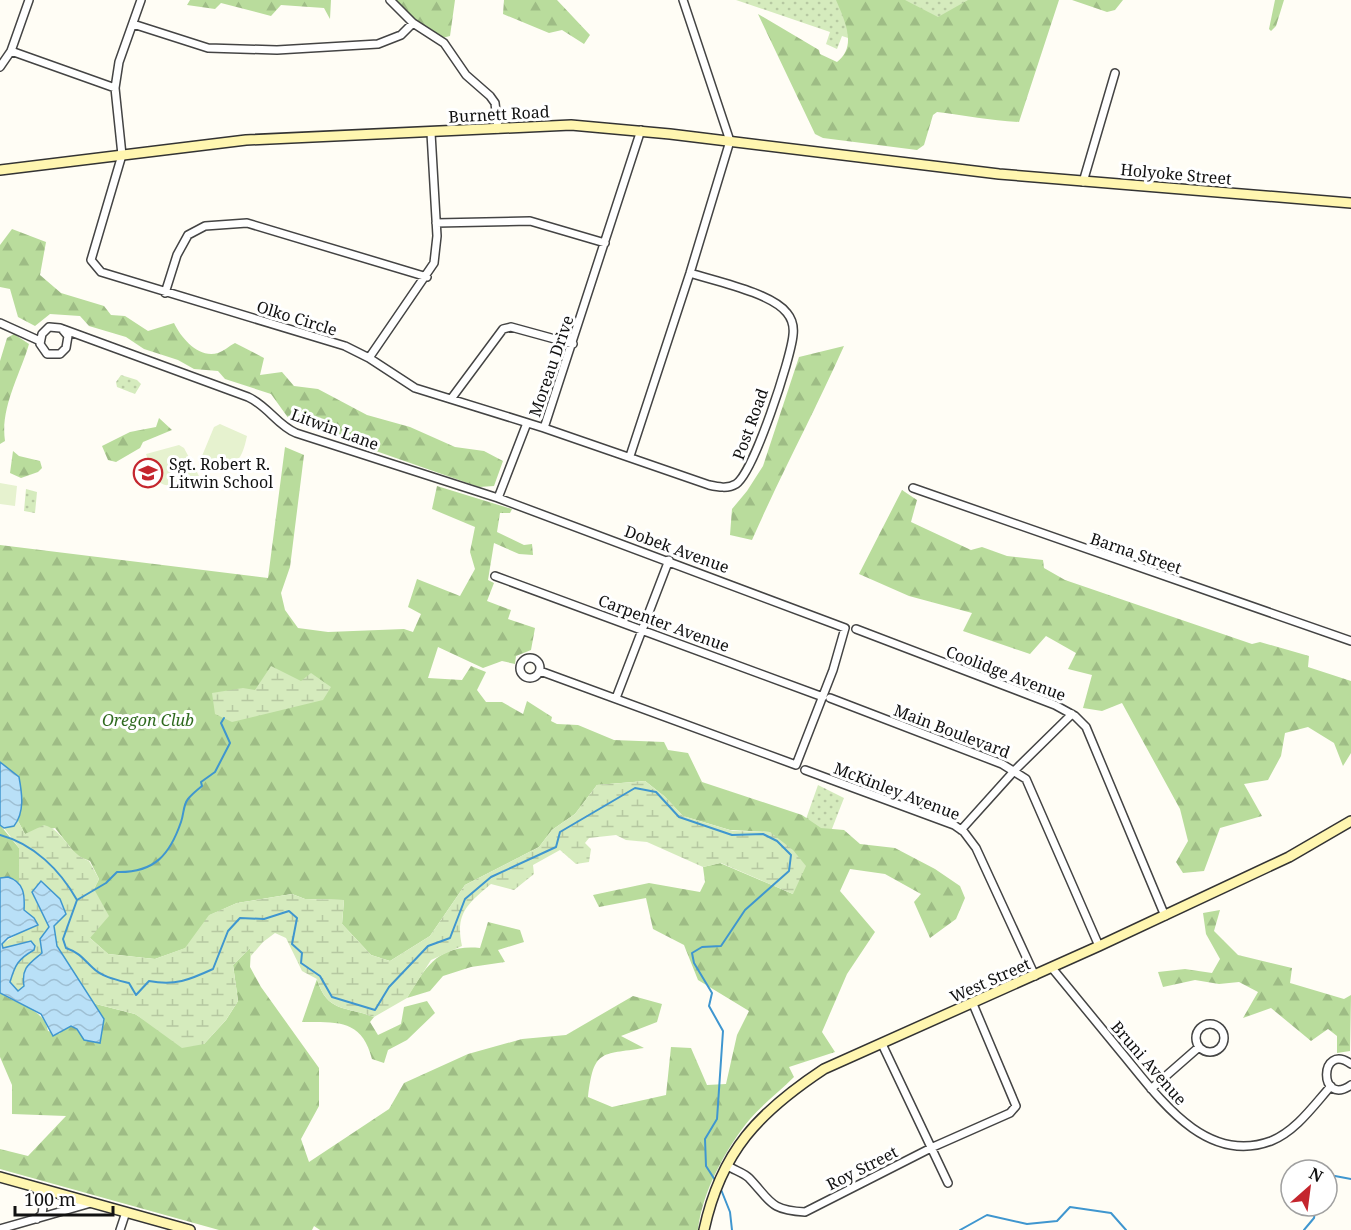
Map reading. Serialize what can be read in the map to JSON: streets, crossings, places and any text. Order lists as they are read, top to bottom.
{
  "streets": {
    "main road": ["Burnett Road", "Holyoke Street", "West Street"],
    "street": [
      "Olko Circle",
      "Moreau Drive",
      "Post Road",
      "Litwin Lane",
      "Dobek Avenue",
      "Barna Street",
      "Carpenter Avenue",
      "Coolidge Avenue",
      "Main Boulevard",
      "McKinley Avenue",
      "Bruni Avenue",
      "Roy Street"
    ]
  },
  "crossings": [
    ["Burnett Road", "Holyoke Street"],
    ["Burnett Road", "Olko Circle"],
    ["Burnett Road", "Moreau Drive"],
    ["Olko Circle", "Moreau Drive"],
    ["Moreau Drive", "Post Road"],
    ["Litwin Lane", "Dobek Avenue"],
    ["Dobek Avenue", "Carpenter Avenue"],
    ["Dobek Avenue", "Main Boulevard"],
    ["Carpenter Avenue", "Main Boulevard"],
    ["Coolidge Avenue", "West Street"],
    ["Main Boulevard", "West Street"],
    ["McKinley Avenue", "West Street"],
    ["West Street", "Bruni Avenue"],
    ["West Street", "Roy Street"]
  ],
  "parks": ["Oregon Club"],
  "places": {
    "school or university": ["Sgt. Robert R. Litwin School"]
  },
  "scale_bar": "100 m",
  "north": "top right"
}
